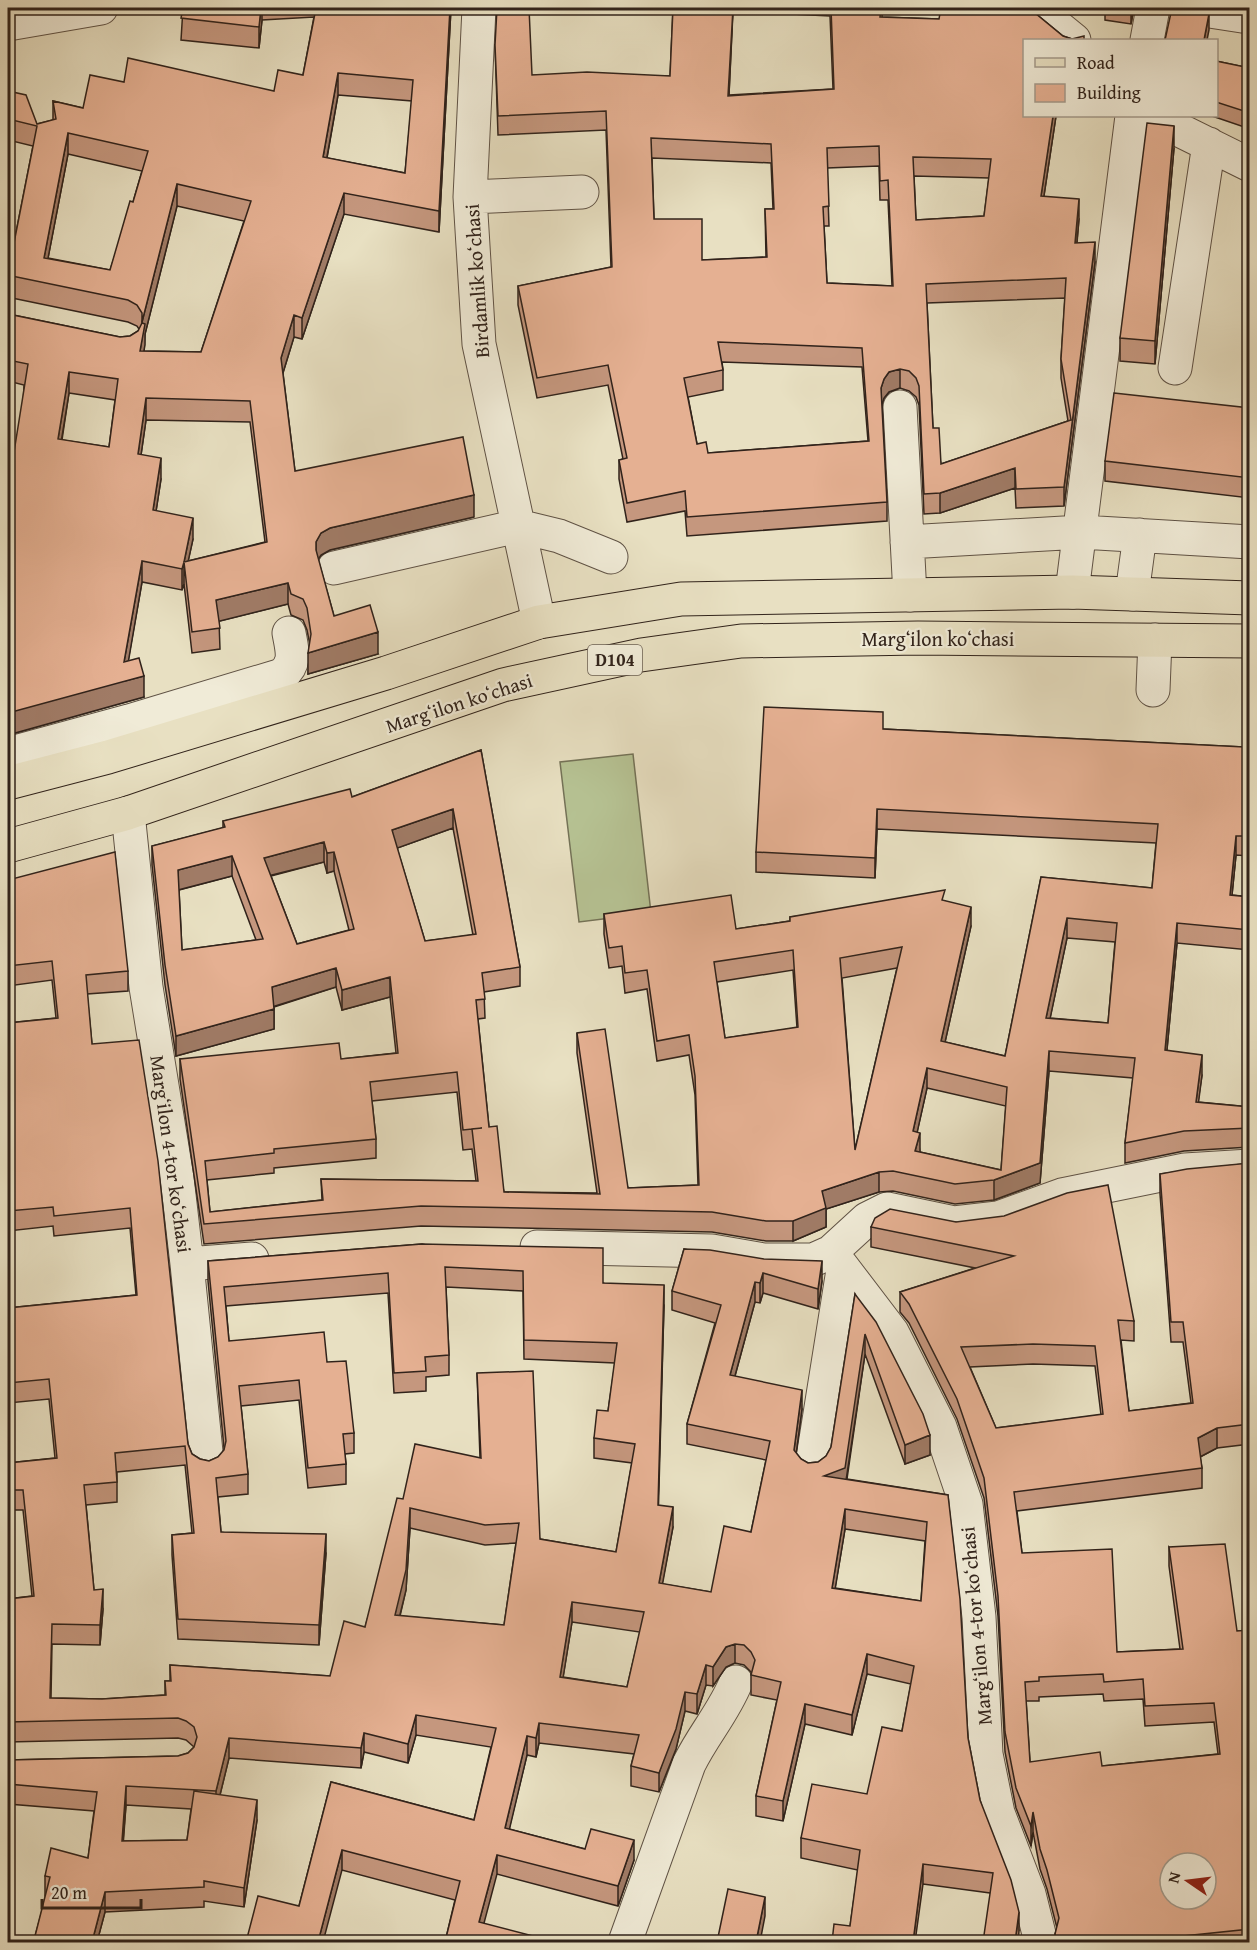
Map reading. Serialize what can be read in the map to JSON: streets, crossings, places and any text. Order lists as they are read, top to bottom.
{
  "streets": {
    "main road": ["Margʻilon koʻchasi", "D104"],
    "street": ["Birdamlik koʻchasi", "Margʻilon 4-tor koʻchasi"]
  },
  "crossings": [
    ["Margʻilon koʻchasi", "Margʻilon 4-tor koʻchasi"]
  ],
  "legend": ["Road", "Building"],
  "scale_bar": "20 m",
  "north": "left"
}
